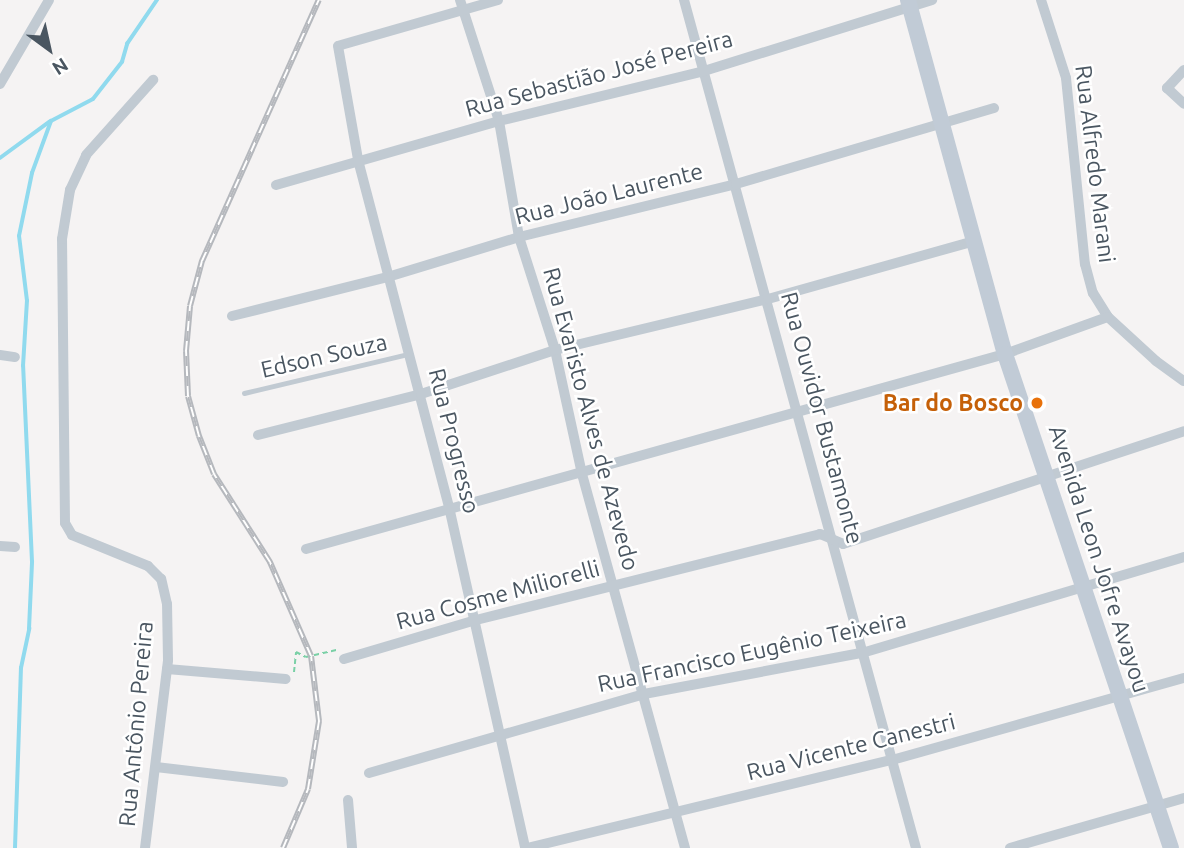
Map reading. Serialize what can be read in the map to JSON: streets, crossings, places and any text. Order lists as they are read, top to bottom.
{
  "streets": {
    "street": [
      "Rua Sebastião José Pereira",
      "Rua Alfredo Marani",
      "Rua João Laurente",
      "Rua Ouvidor Bustamonte",
      "Rua Evaristo Alves de Azevedo",
      "Rua Progresso",
      "Avenida Leon Jofre Avayou",
      "Rua Cosme Miliorelli",
      "Rua Francisco Eugênio Teixeira",
      "Rua Antônio Pereira",
      "Rua Vicente Canestri"
    ],
    "lane": ["Edson Souza"]
  },
  "crossings": [
    ["Rua Sebastião José Pereira", "Rua Ouvidor Bustamonte"],
    ["Rua Sebastião José Pereira", "Rua Evaristo Alves de Azevedo"],
    ["Rua Sebastião José Pereira", "Rua Progresso"],
    ["Rua Sebastião José Pereira", "Avenida Leon Jofre Avayou"],
    ["Rua João Laurente", "Rua Ouvidor Bustamonte"],
    ["Rua João Laurente", "Rua Evaristo Alves de Azevedo"],
    ["Rua João Laurente", "Rua Progresso"],
    ["Rua João Laurente", "Avenida Leon Jofre Avayou"],
    ["Edson Souza", "Rua Progresso"],
    ["Rua Ouvidor Bustamonte", "Rua Cosme Miliorelli"],
    ["Rua Ouvidor Bustamonte", "Rua Francisco Eugênio Teixeira"],
    ["Rua Ouvidor Bustamonte", "Rua Vicente Canestri"],
    ["Rua Evaristo Alves de Azevedo", "Rua Progresso"],
    ["Rua Evaristo Alves de Azevedo", "Rua Cosme Miliorelli"],
    ["Rua Evaristo Alves de Azevedo", "Rua Francisco Eugênio Teixeira"],
    ["Rua Evaristo Alves de Azevedo", "Rua Vicente Canestri"],
    ["Rua Progresso", "Rua Cosme Miliorelli"],
    ["Rua Progresso", "Rua Francisco Eugênio Teixeira"],
    ["Rua Progresso", "Rua Vicente Canestri"],
    ["Avenida Leon Jofre Avayou", "Rua Cosme Miliorelli"],
    ["Avenida Leon Jofre Avayou", "Rua Francisco Eugênio Teixeira"],
    ["Avenida Leon Jofre Avayou", "Rua Vicente Canestri"]
  ],
  "places": ["Bar do Bosco"],
  "north": "bottom right"
}
